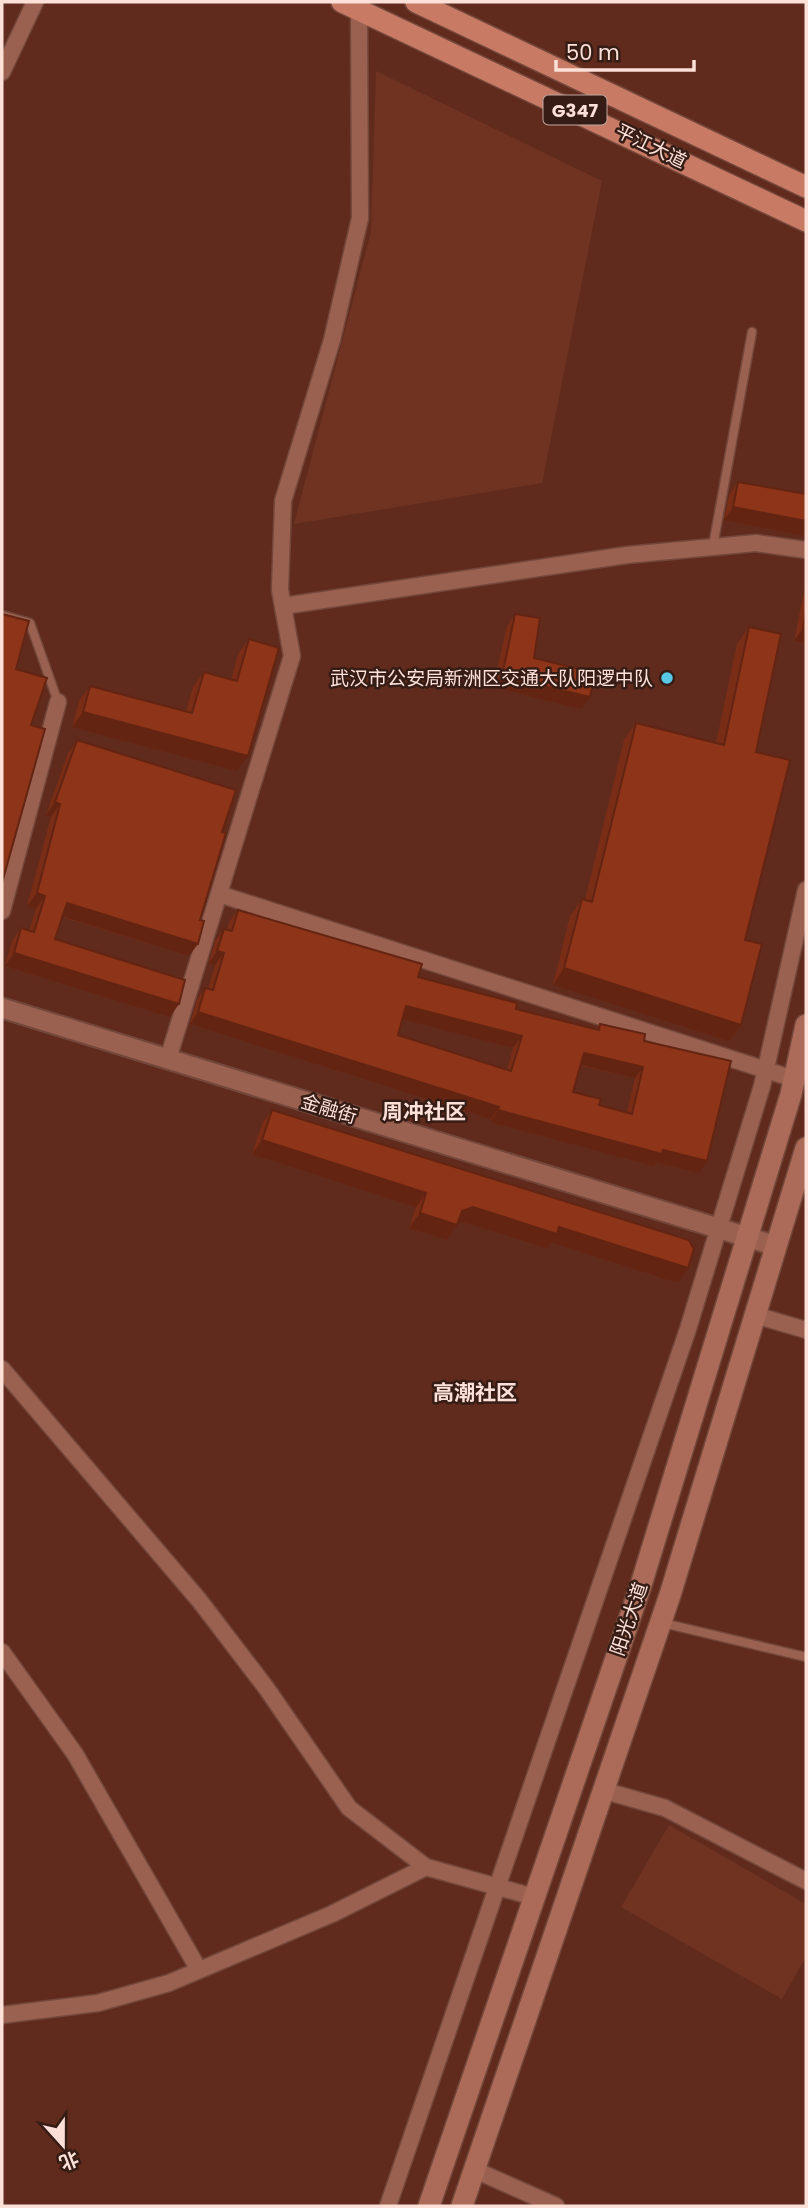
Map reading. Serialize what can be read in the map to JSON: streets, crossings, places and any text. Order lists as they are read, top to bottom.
{
  "streets": {
    "highway": ["G347", "平江大道"],
    "main road": ["阳光大道"],
    "street": ["金融街"]
  },
  "crossings": [
    ["金融街", "阳光大道"]
  ],
  "districts": ["周冲社区", "高潮社区"],
  "places": ["武汉市公安局新洲区交通大队阳逻中队"],
  "scale_bar": "50 m",
  "north": "bottom"
}
